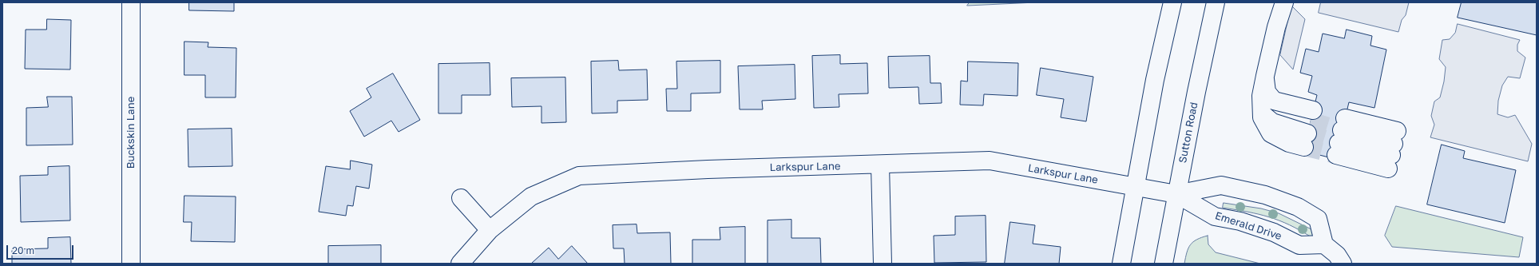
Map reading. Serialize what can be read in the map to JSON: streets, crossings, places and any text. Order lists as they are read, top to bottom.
{
  "streets": {
    "street": [
      "Buckskin Lane",
      "Sutton Road",
      "Larkspur Lane",
      "Emerald Drive"
    ]
  },
  "crossings": [
    ["Sutton Road", "Emerald Drive"],
    ["Larkspur Lane", "Emerald Drive"]
  ],
  "scale_bar": "20 m"
}
